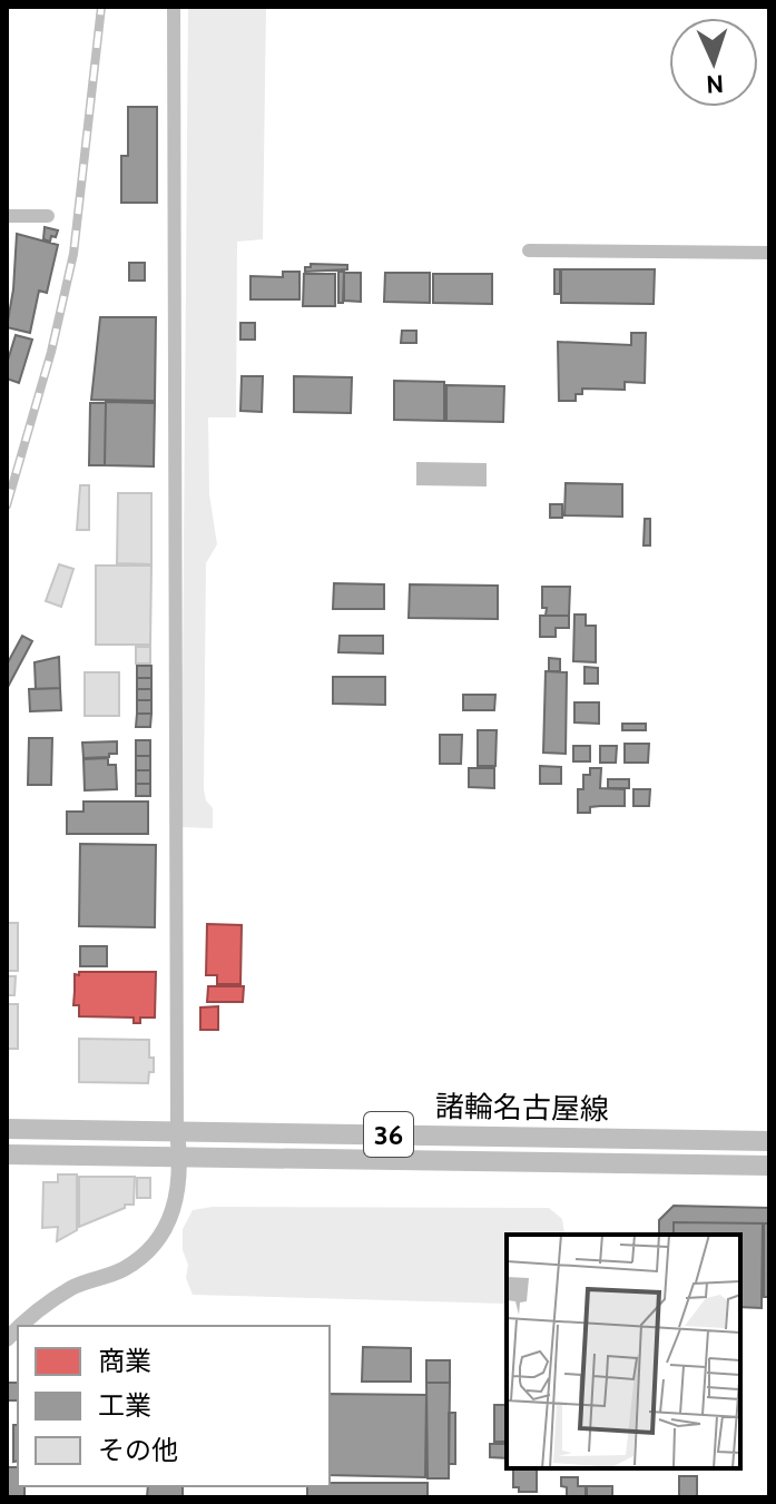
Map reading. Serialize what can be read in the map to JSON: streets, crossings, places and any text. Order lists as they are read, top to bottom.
{
  "streets": {
    "main road": ["諸輪名古屋線", "36"]
  },
  "legend": ["商業", "工業", "その他"],
  "north": "bottom"
}
